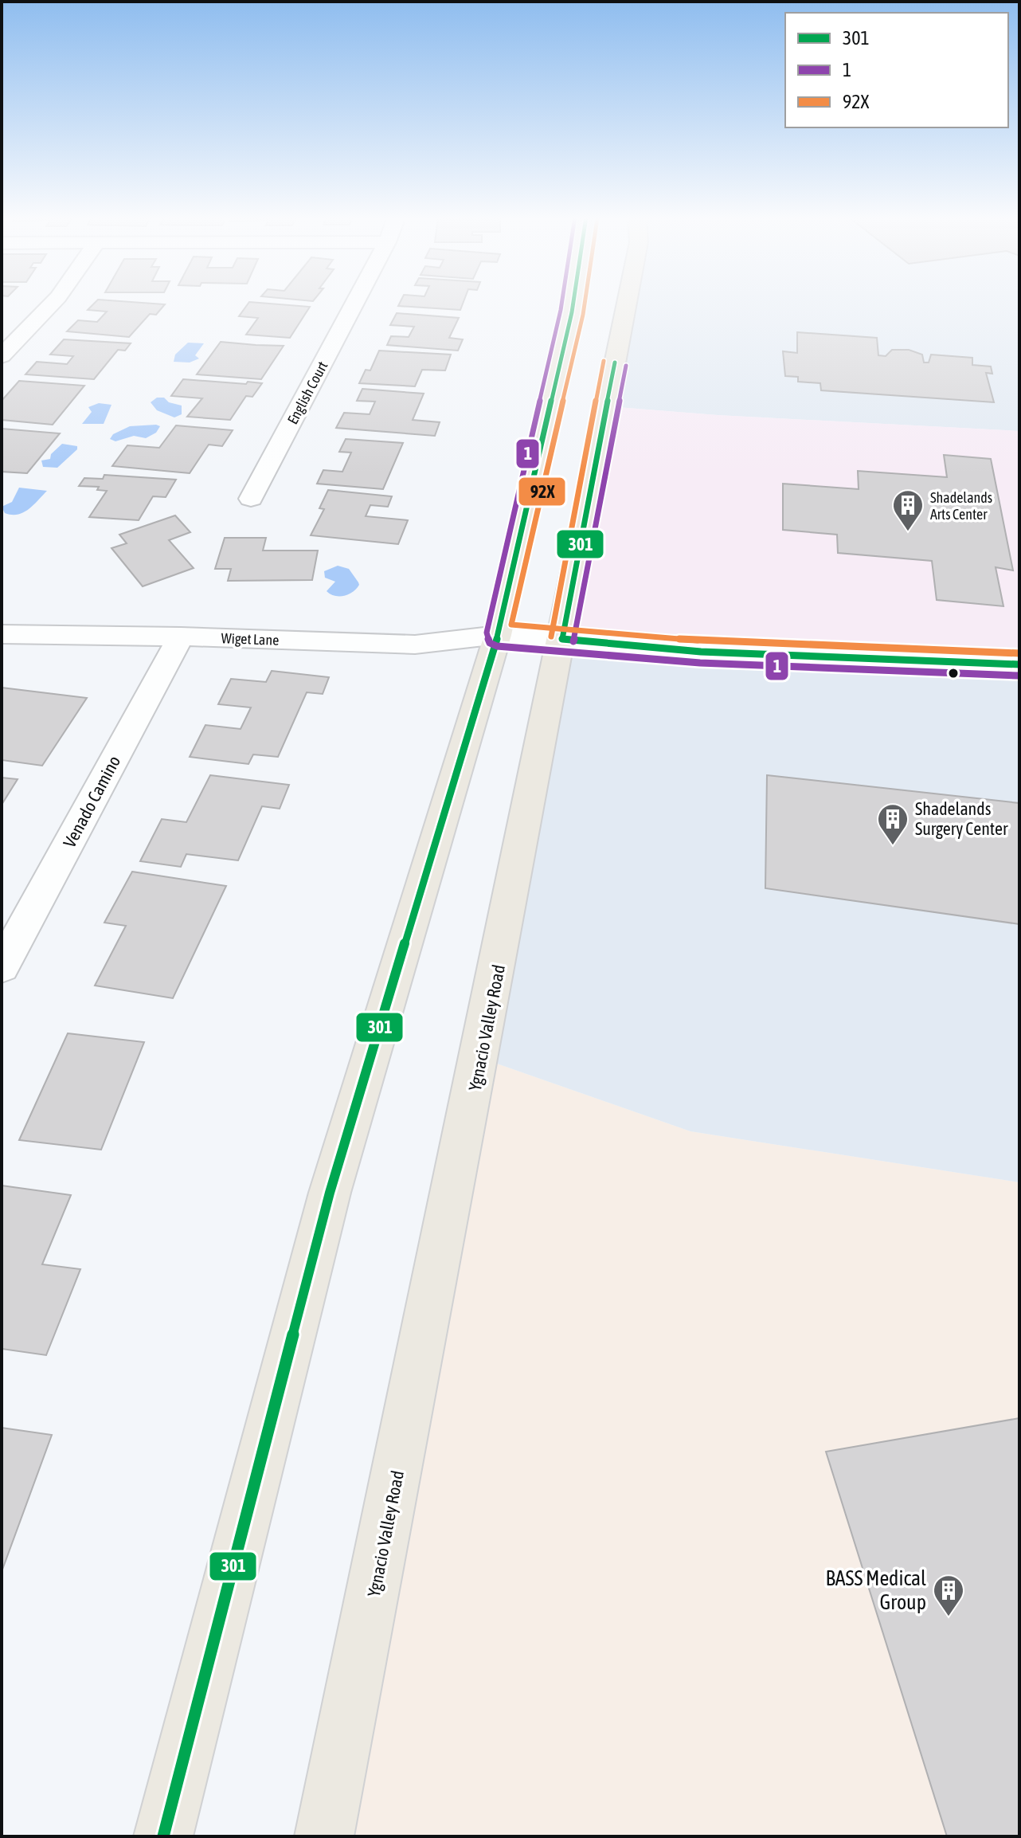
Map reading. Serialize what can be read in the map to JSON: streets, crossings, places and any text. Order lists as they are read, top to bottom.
{
  "streets": {
    "highway": ["Ygnacio Valley Road"],
    "street": ["English Court", "Wiget Lane", "Venado Camino"]
  },
  "crossings": [
    ["Wiget Lane", "Venado Camino"],
    ["Wiget Lane", "Ygnacio Valley Road"]
  ],
  "places": {
    "building": ["Shadelands Arts Center", "Shadelands Surgery Center", "BASS Medical Group"]
  },
  "lines": ["transit line 301", "transit line 1", "transit line 92X"],
  "legend": ["301", "1", "92X"]
}
